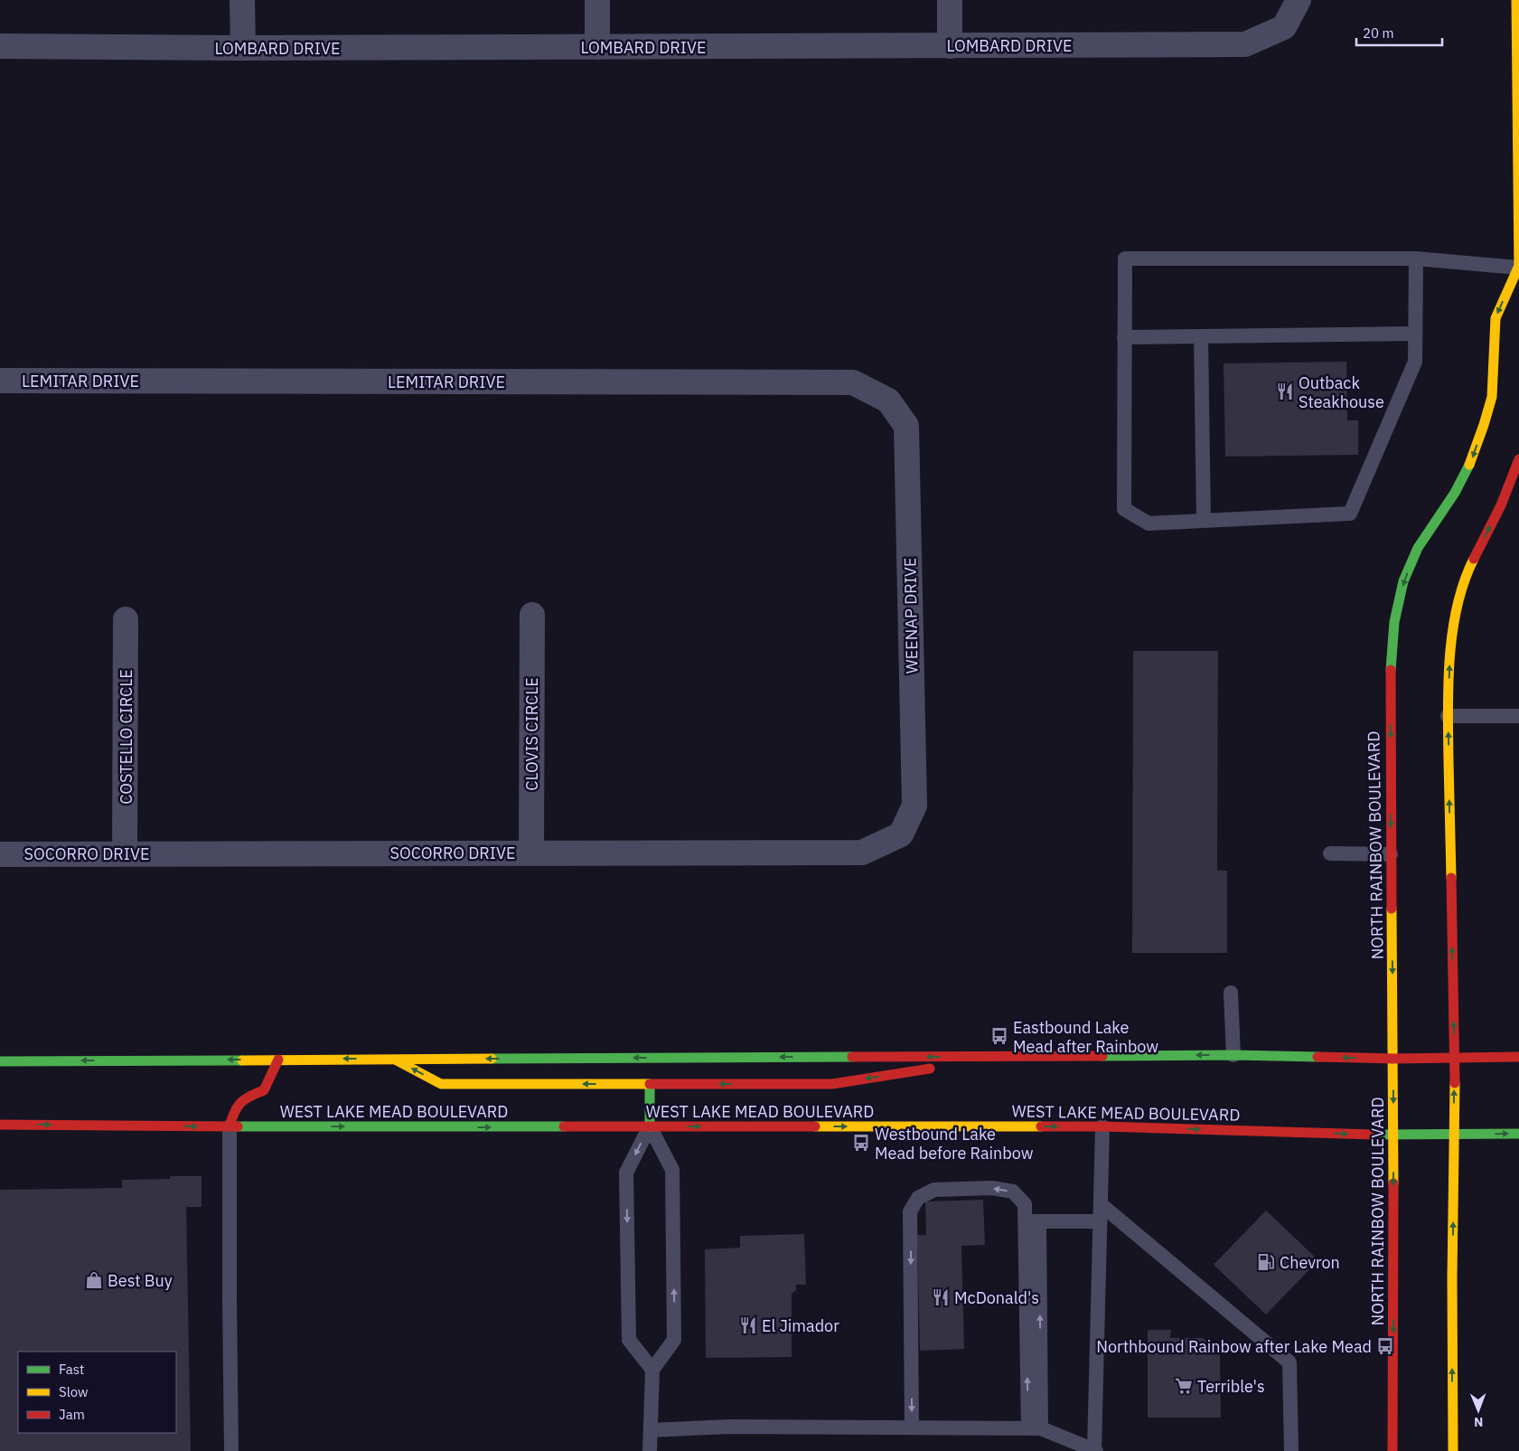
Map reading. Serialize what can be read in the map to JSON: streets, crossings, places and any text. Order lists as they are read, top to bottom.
{
  "streets": {
    "main road": ["NORTH RAINBOW BOULEVARD", "WEST LAKE MEAD BOULEVARD"],
    "street": [
      "LOMBARD DRIVE",
      "LEMITAR DRIVE",
      "WEENAP DRIVE",
      "CLOVIS CIRCLE",
      "COSTELLO CIRCLE",
      "SOCORRO DRIVE"
    ]
  },
  "crossings": [
    ["LEMITAR DRIVE", "WEENAP DRIVE"],
    ["WEENAP DRIVE", "SOCORRO DRIVE"],
    ["CLOVIS CIRCLE", "SOCORRO DRIVE"],
    ["COSTELLO CIRCLE", "SOCORRO DRIVE"],
    ["NORTH RAINBOW BOULEVARD", "WEST LAKE MEAD BOULEVARD"]
  ],
  "places": {
    "restaurant": ["Outback Steakhouse", "McDonald's", "El Jimador"],
    "bus stop": ["Eastbound Lake Mead after Rainbow", "Westbound Lake Mead before Rainbow", "Northbound Rainbow after Lake Mead"],
    "fuel station": ["Chevron"],
    "shop": ["Best Buy"],
    "supermarket": ["Terrible's"]
  },
  "legend": ["Fast", "Slow", "Jam"],
  "scale_bar": "20 m",
  "north": "bottom"
}
